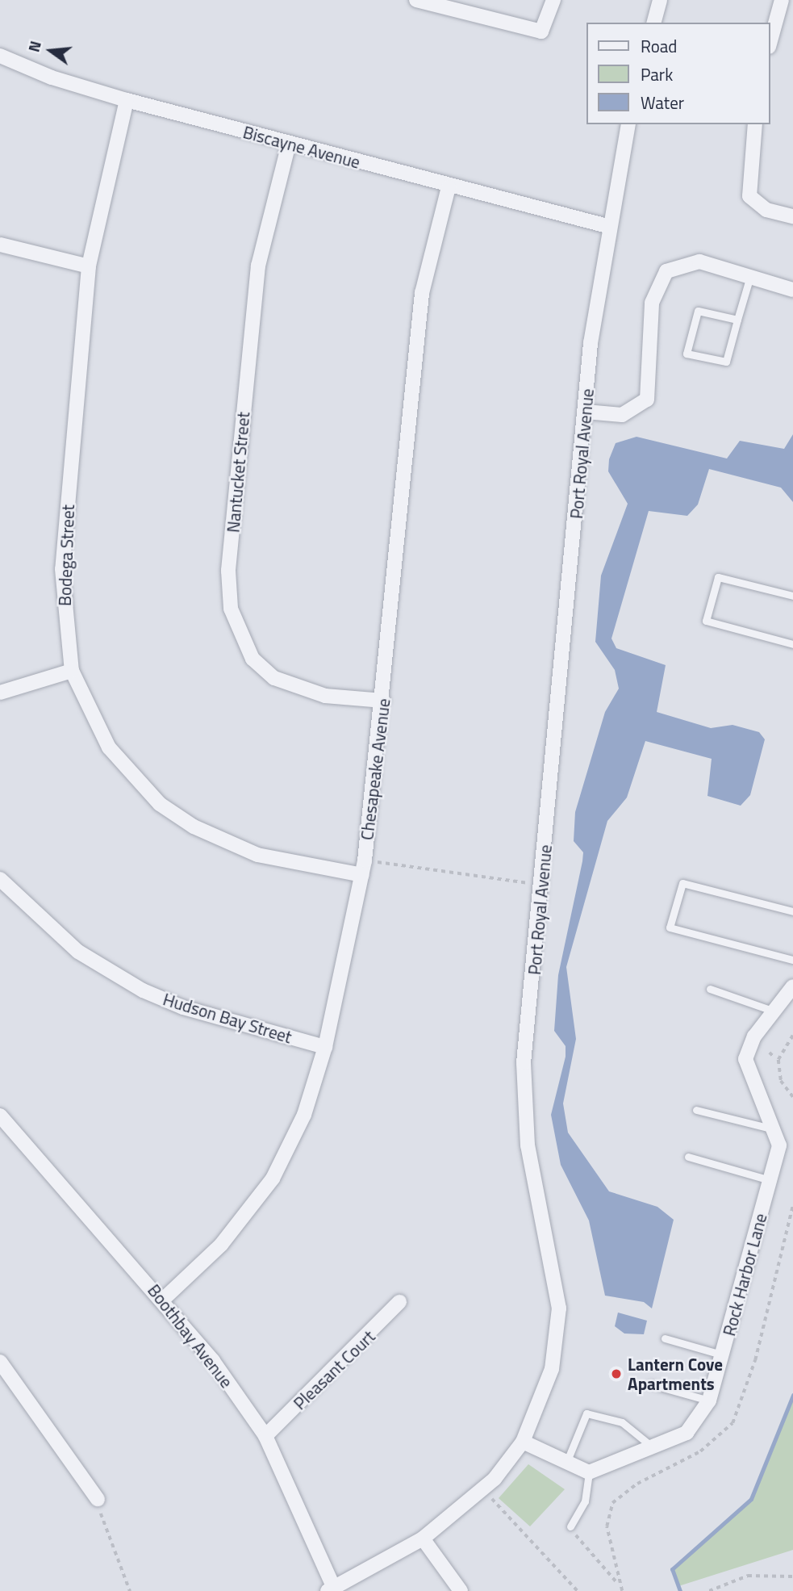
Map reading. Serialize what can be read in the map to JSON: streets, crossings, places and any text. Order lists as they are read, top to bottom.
{
  "streets": {
    "street": [
      "Biscayne Avenue",
      "Port Royal Avenue",
      "Nantucket Street",
      "Bodega Street",
      "Chesapeake Avenue",
      "Hudson Bay Street",
      "Rock Harbor Lane",
      "Boothbay Avenue",
      "Pleasant Court"
    ]
  },
  "crossings": [
    ["Biscayne Avenue", "Port Royal Avenue"],
    ["Biscayne Avenue", "Nantucket Street"],
    ["Biscayne Avenue", "Bodega Street"],
    ["Biscayne Avenue", "Chesapeake Avenue"],
    ["Port Royal Avenue", "Boothbay Avenue"],
    ["Nantucket Street", "Chesapeake Avenue"],
    ["Bodega Street", "Chesapeake Avenue"],
    ["Chesapeake Avenue", "Hudson Bay Street"],
    ["Chesapeake Avenue", "Boothbay Avenue"],
    ["Boothbay Avenue", "Pleasant Court"]
  ],
  "places": ["Lantern Cove Apartments"],
  "legend": ["Road", "Park", "Water"],
  "north": "left"
}
